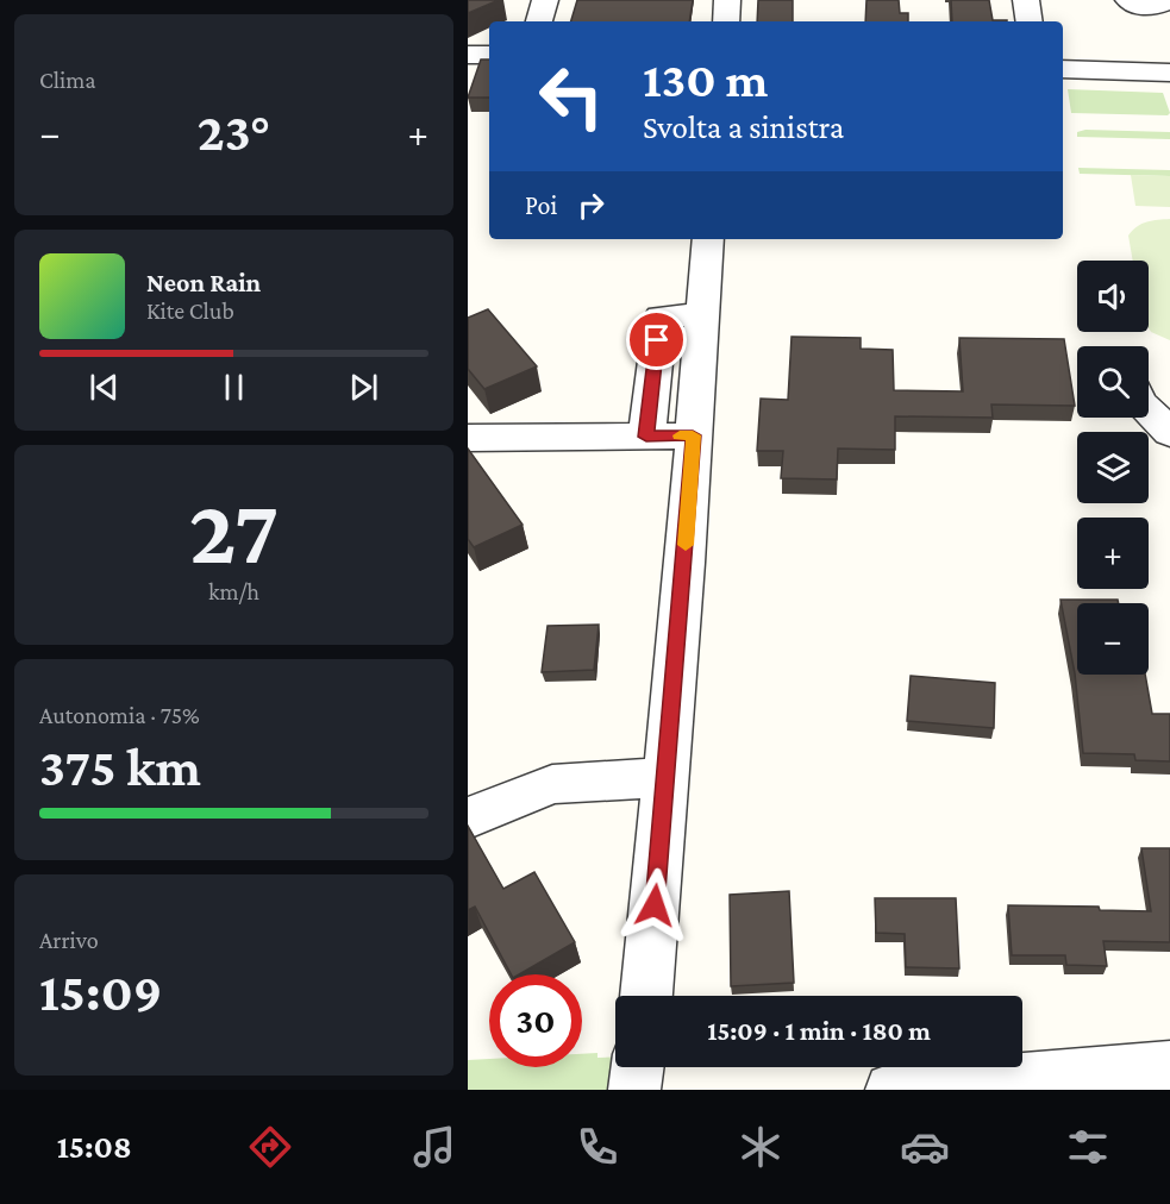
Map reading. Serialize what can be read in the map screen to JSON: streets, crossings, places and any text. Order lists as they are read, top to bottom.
{
  "page": {
    "tile": [
      "Clima",
      ["27", "km/h"],
      ["Autonomia · 75%", "375 km"],
      ["Arrivo", "15:09"]
    ],
    "turn": ["130 m", "Svolta a sinistra"],
    "heat": ["−", "23°", "+"],
    "then": "Poi",
    "song": ["Neon Rain", "Kite Club"],
    "map_buttons": ["+", "−"],
    "limit": "30",
    "trip": "15:09 · 1 min · 180 m",
    "tabs": "15:08"
  }
}
